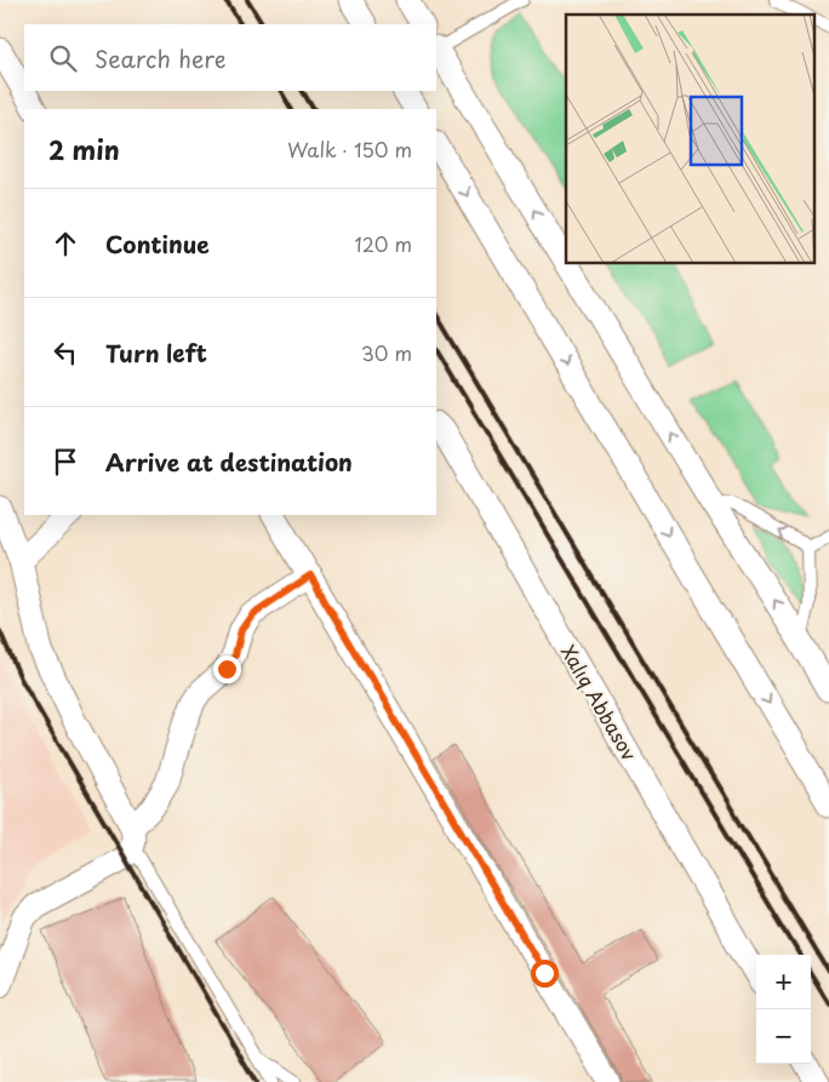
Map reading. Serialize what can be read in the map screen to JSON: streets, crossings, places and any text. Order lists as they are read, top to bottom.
{
  "streets": {
    "street": ["Xalıq Abbasov"]
  },
  "page": {
    "search": "Search here",
    "heading": ["2 min", "Walk · 150 m"],
    "list": [
      ["Continue", "120 m"],
      ["Turn left", "30 m"],
      "Arrive at destination"
    ],
    "map_buttons": ["+", "−"]
  }
}
